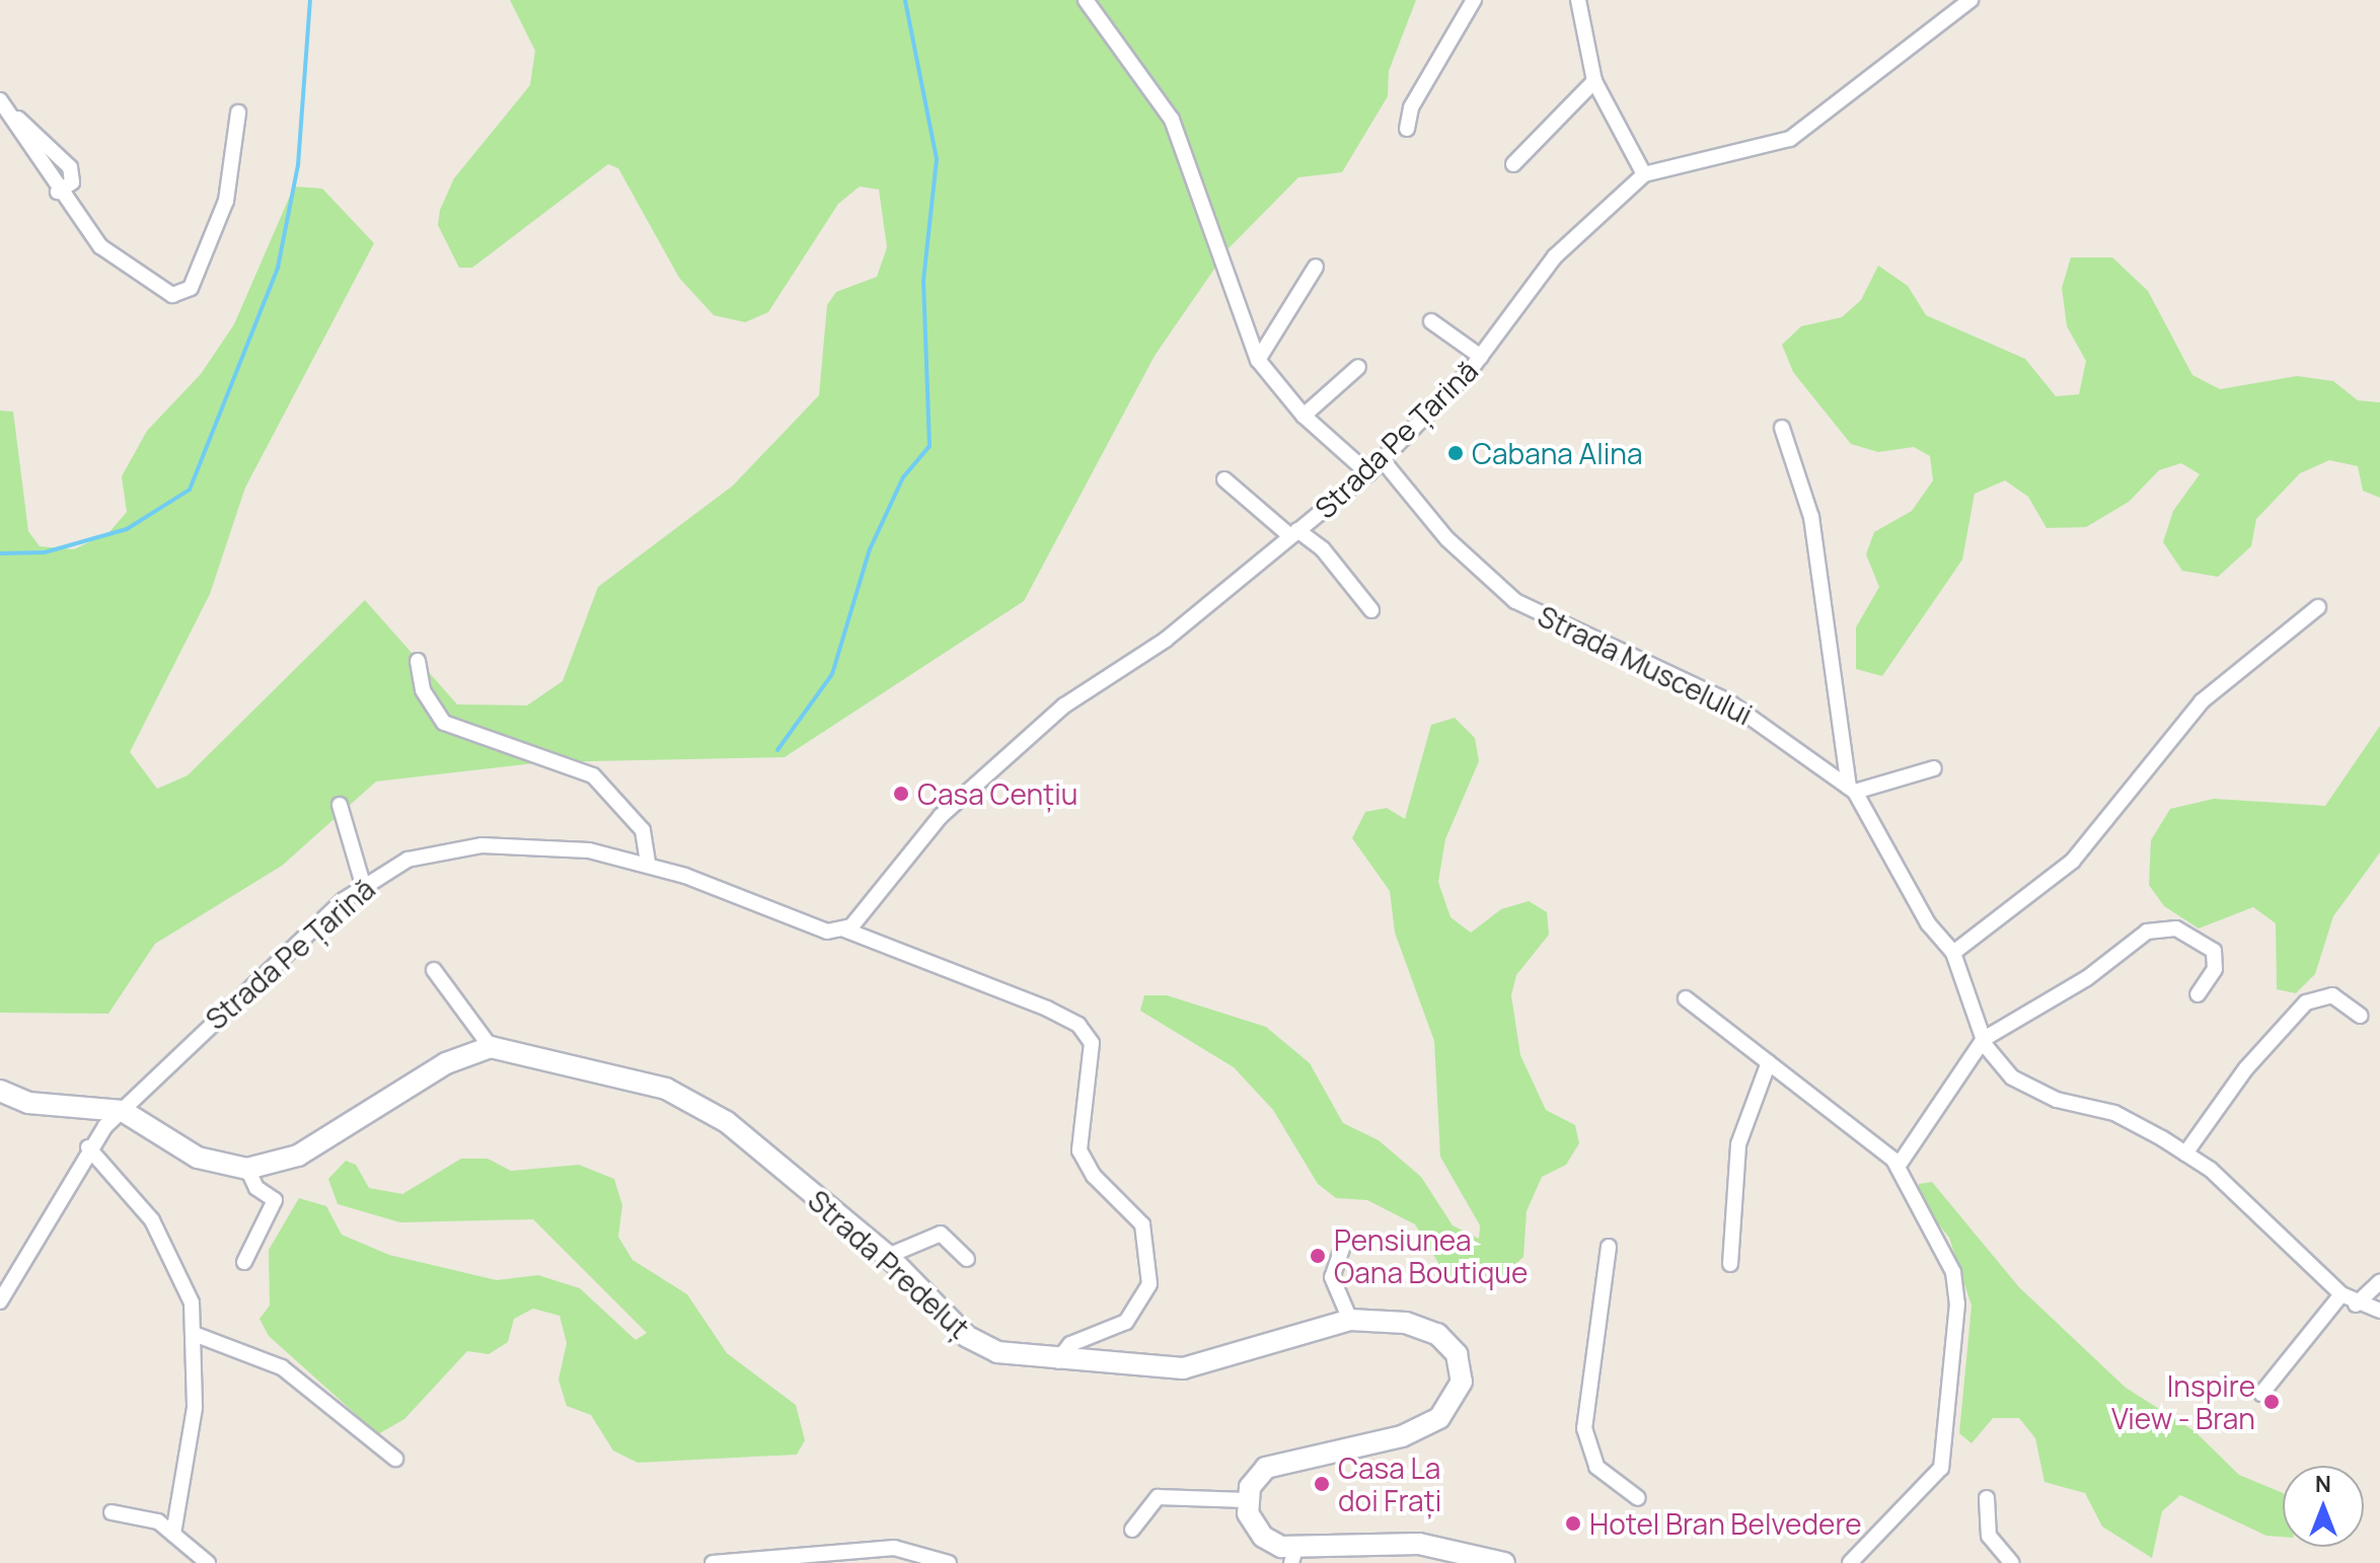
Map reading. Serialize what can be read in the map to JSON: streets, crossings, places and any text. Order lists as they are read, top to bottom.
{
  "streets": {
    "main road": ["Strada Predeluț"],
    "street": ["Strada Pe Țarină", "Strada Muscelului"]
  },
  "crossings": [
    ["Strada Pe Țarină", "Strada Muscelului"],
    ["Strada Pe Țarină", "Strada Predeluț"]
  ],
  "places": [
    "Cabana Alina",
    "Casa Cențiu",
    "Pensiunea Oana Boutique",
    "Inspire View - Bran",
    "Casa La doi Frați",
    "Hotel Bran Belvedere"
  ],
  "north": "top"
}
